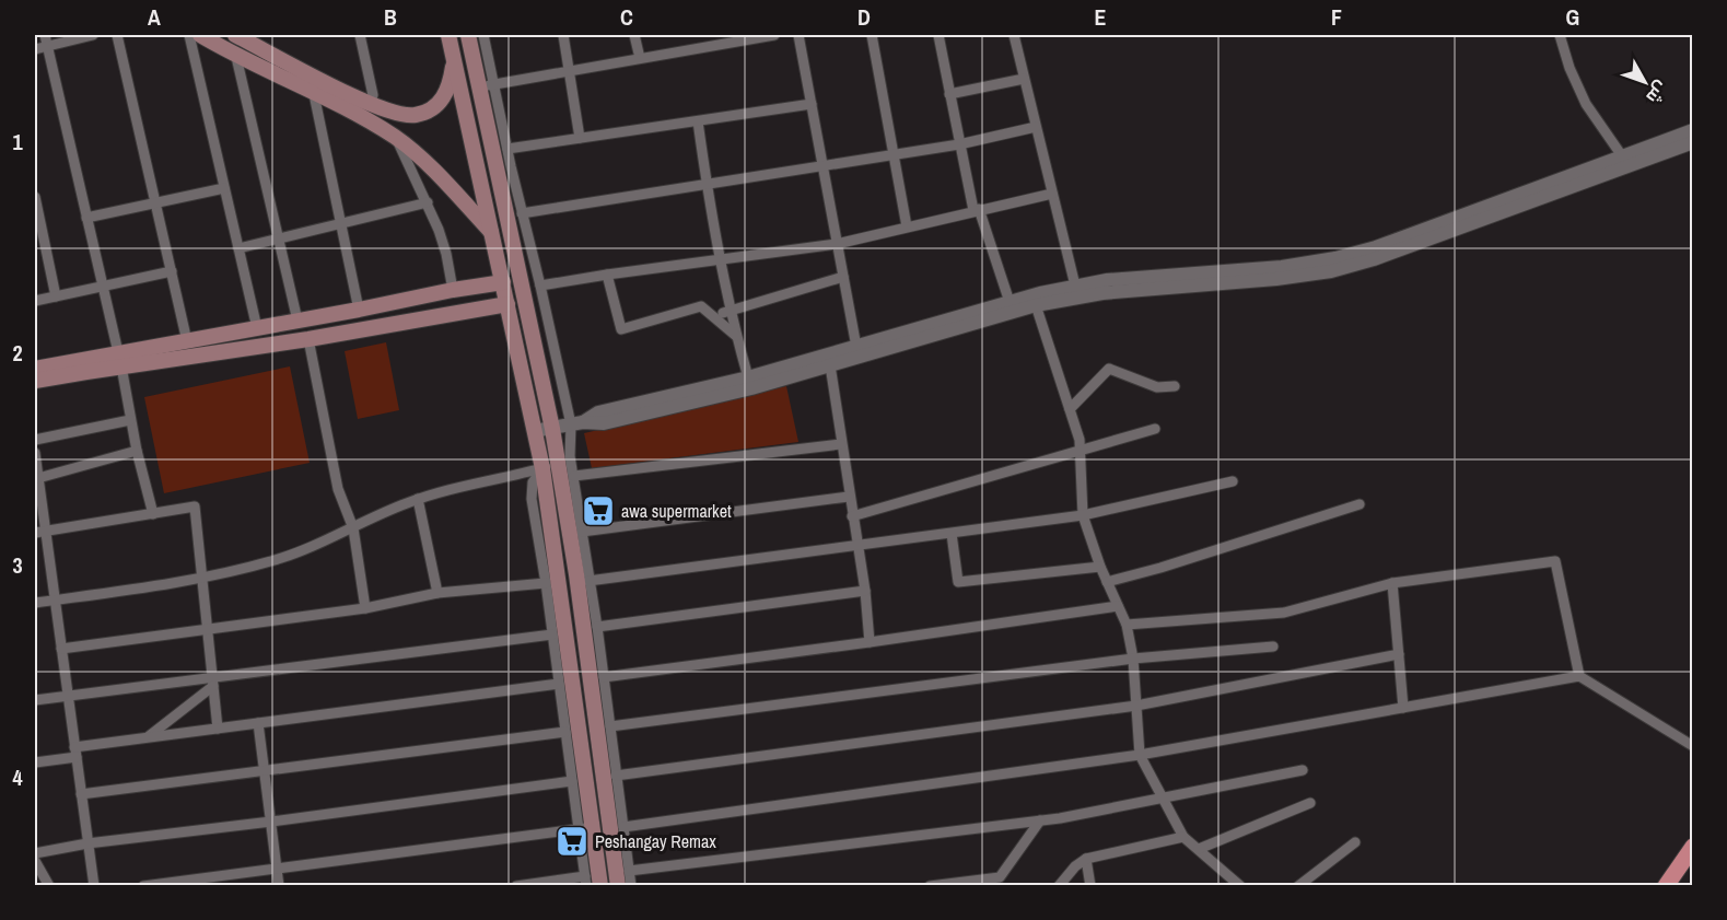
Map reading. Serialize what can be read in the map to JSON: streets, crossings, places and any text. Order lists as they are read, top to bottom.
{
  "places": {
    "supermarket": ["awa supermarket", "Peshangay Remax"]
  },
  "north": "bottom right",
  "grid": {
    "columns": [
      "A",
      "B",
      "C",
      "D",
      "E",
      "F",
      "G"
    ],
    "rows": [
      "1",
      "2",
      "3",
      "4"
    ]
  }
}
